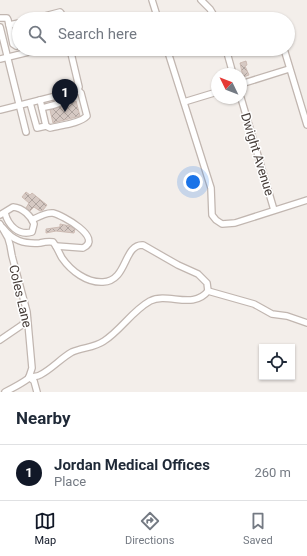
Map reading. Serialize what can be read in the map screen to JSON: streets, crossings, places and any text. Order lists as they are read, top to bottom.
{
  "streets": {
    "street": ["Dwight Avenue", "Coles Lane"]
  },
  "north": "top left",
  "page": {
    "search": "Search here",
    "pins": "1",
    "heading": "Nearby",
    "list": [
      {
        "mark": "1",
        "name": "Jordan Medical Offices",
        "note": "Place",
        "value": "260 m"
      }
    ],
    "nav": ["Map", "Directions", "Saved"]
  }
}
